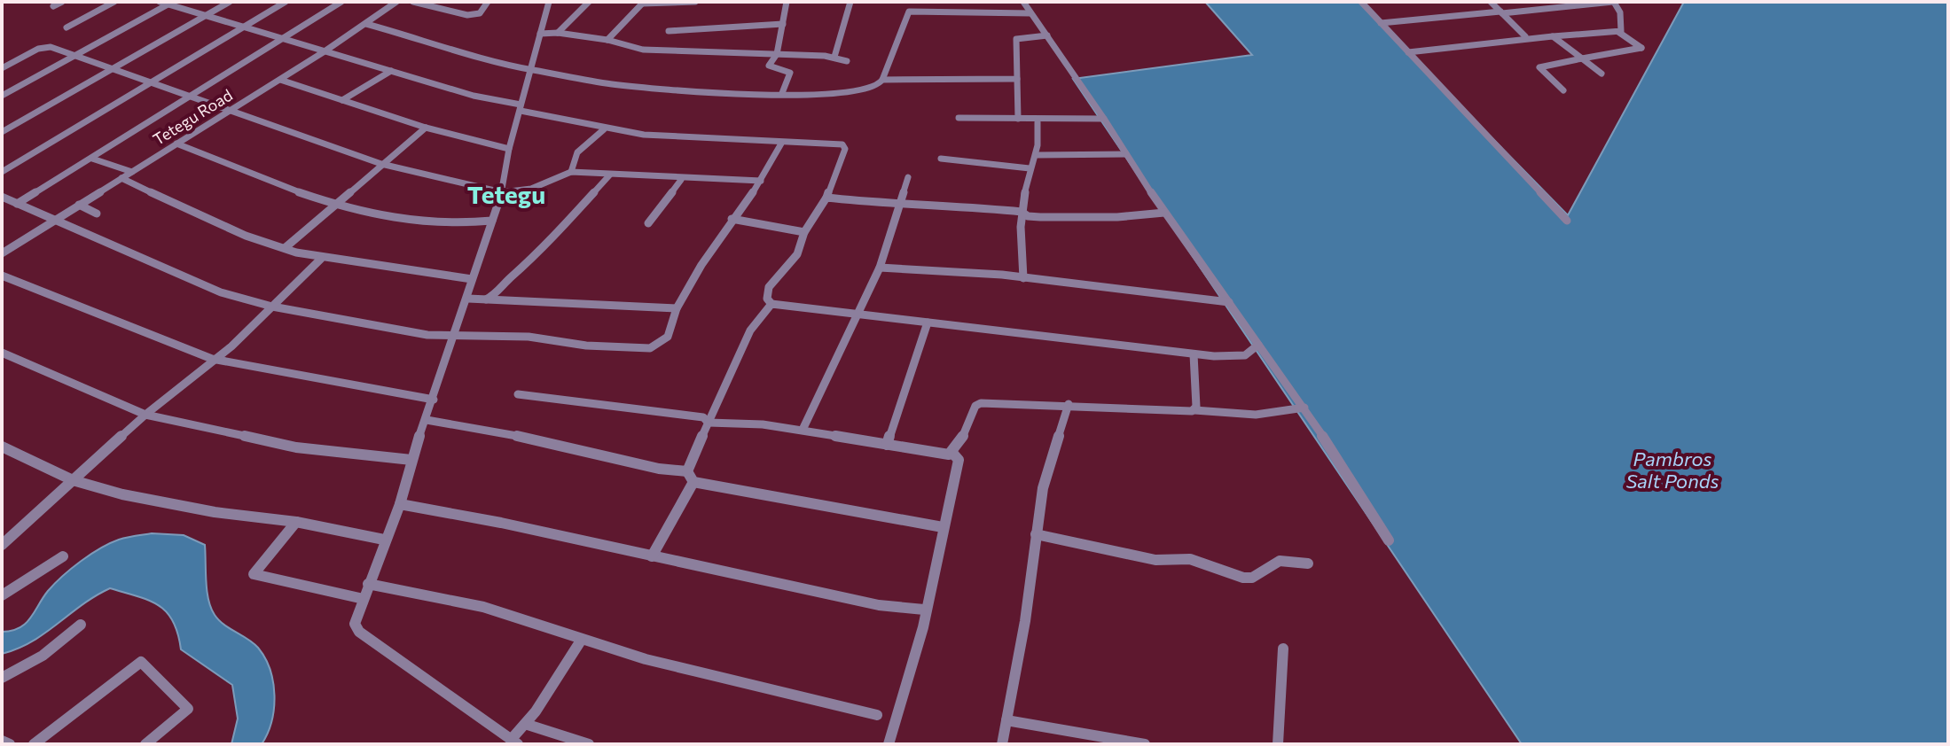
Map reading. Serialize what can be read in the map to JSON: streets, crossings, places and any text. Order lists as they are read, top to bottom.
{
  "streets": {
    "street": ["Tetegu Road"]
  },
  "districts": ["Tetegu"],
  "water": ["Pambros Salt Ponds"]
}
